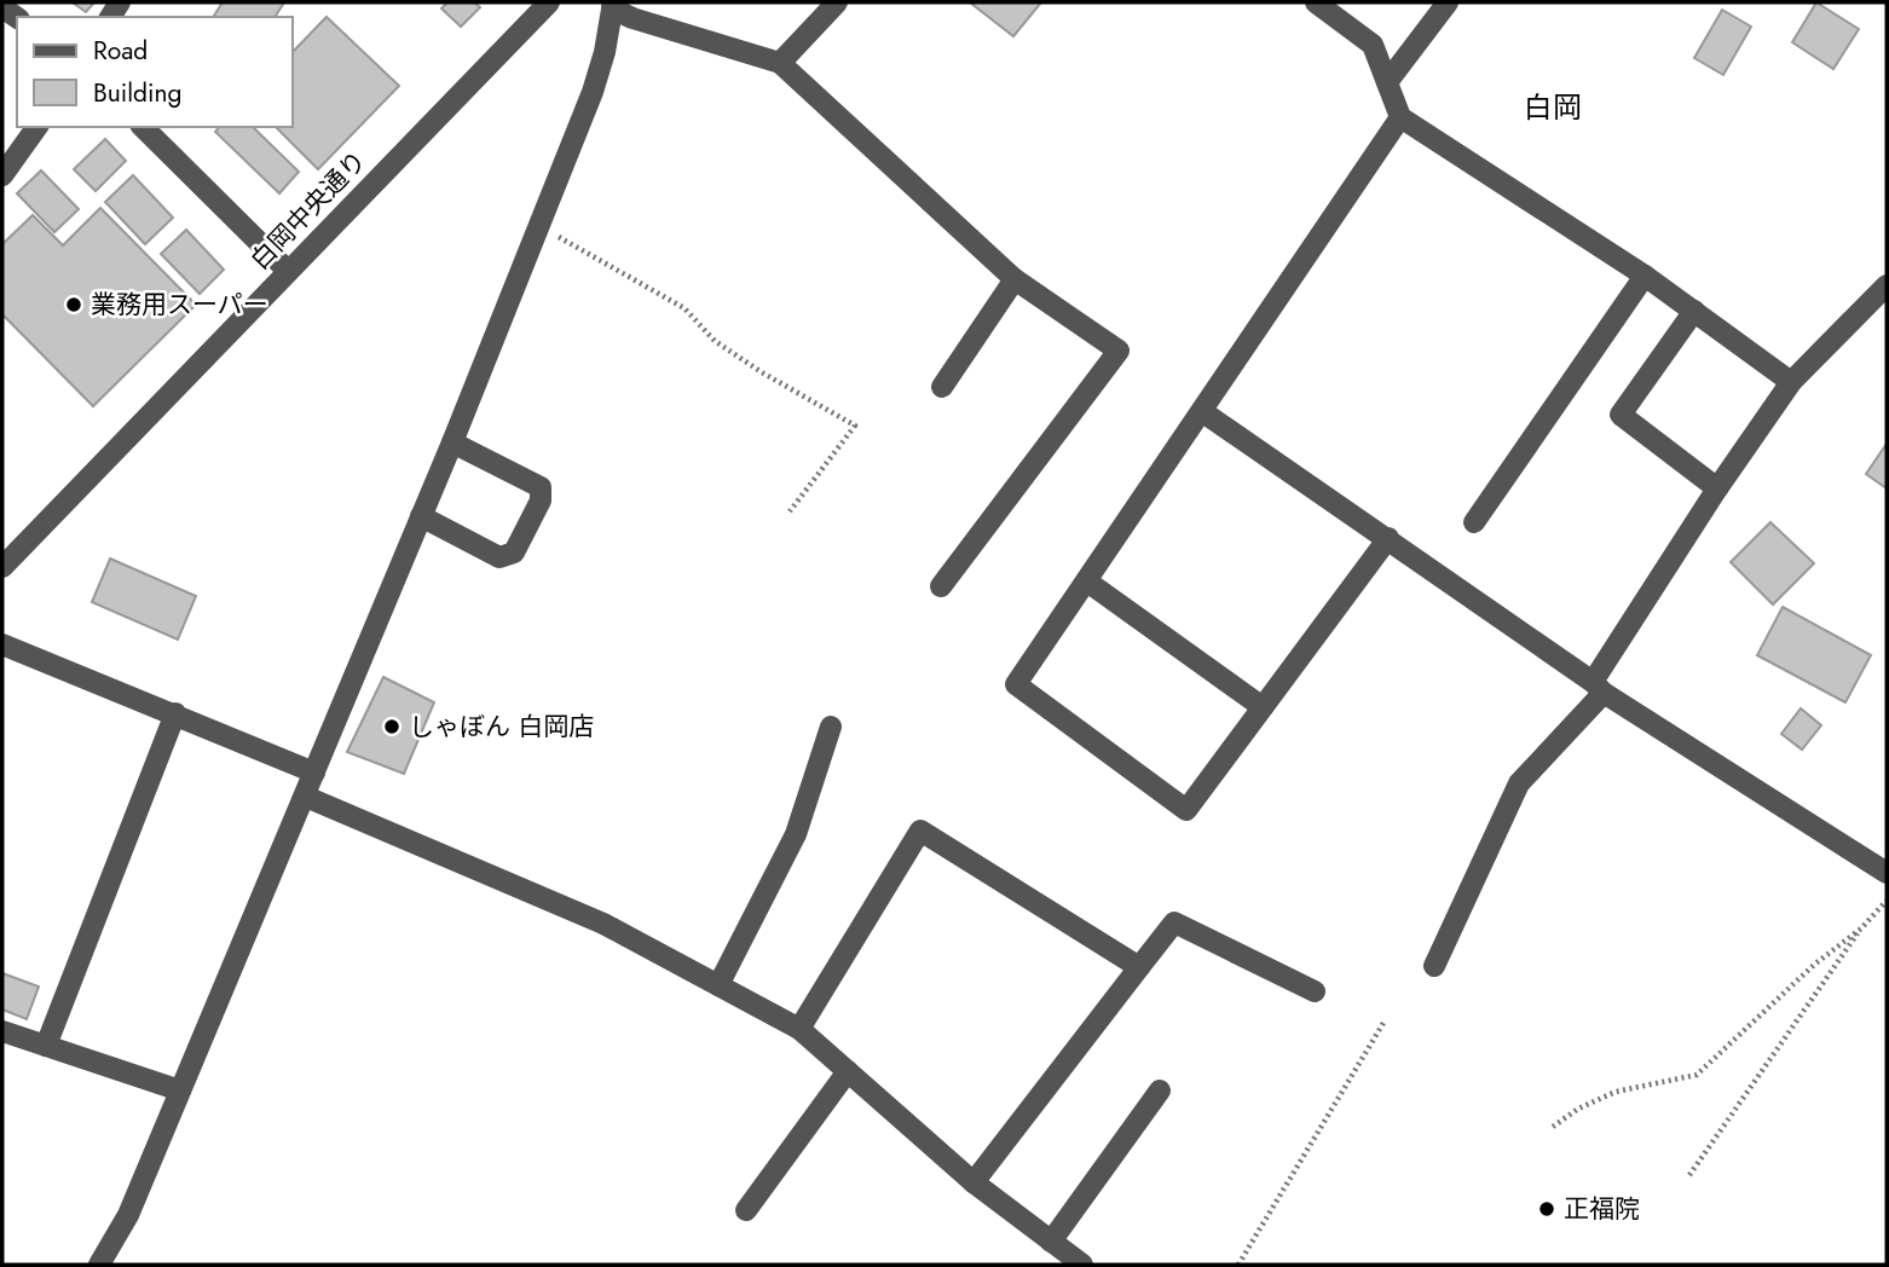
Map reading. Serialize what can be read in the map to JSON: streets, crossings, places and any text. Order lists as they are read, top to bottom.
{
  "streets": {
    "street": ["白岡中央通り"]
  },
  "districts": ["白岡"],
  "places": ["業務用スーパー", "しゃぼん 白岡店", "正福院"],
  "legend": ["Road", "Building"]
}
